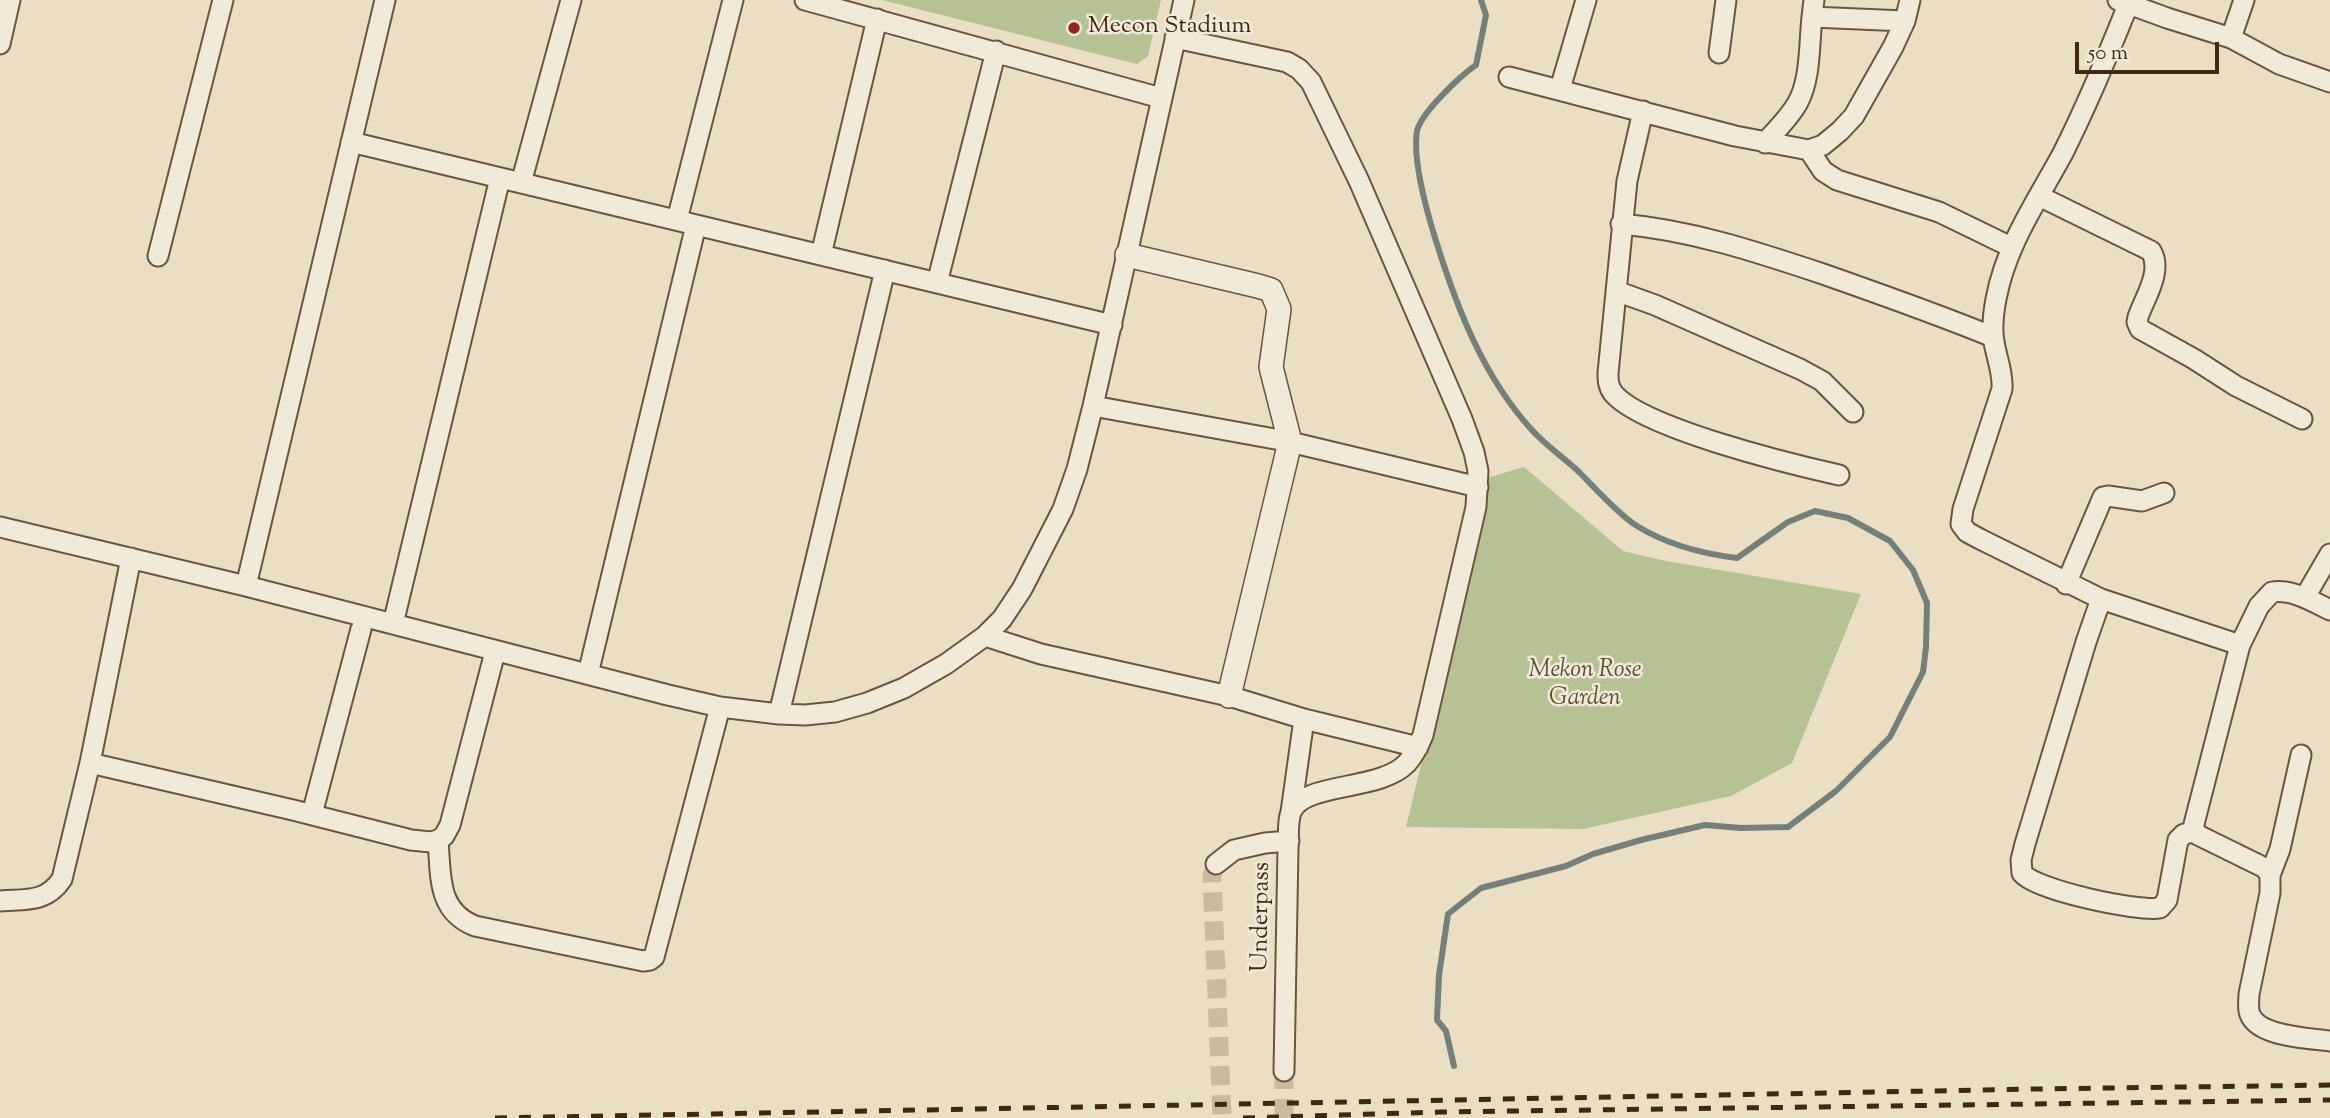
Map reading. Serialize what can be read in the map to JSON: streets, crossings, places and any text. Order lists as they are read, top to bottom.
{
  "streets": {
    "street": ["Underpass"]
  },
  "parks": ["Mekon Rose Garden"],
  "places": ["Mecon Stadium"],
  "scale_bar": "50 m"
}
